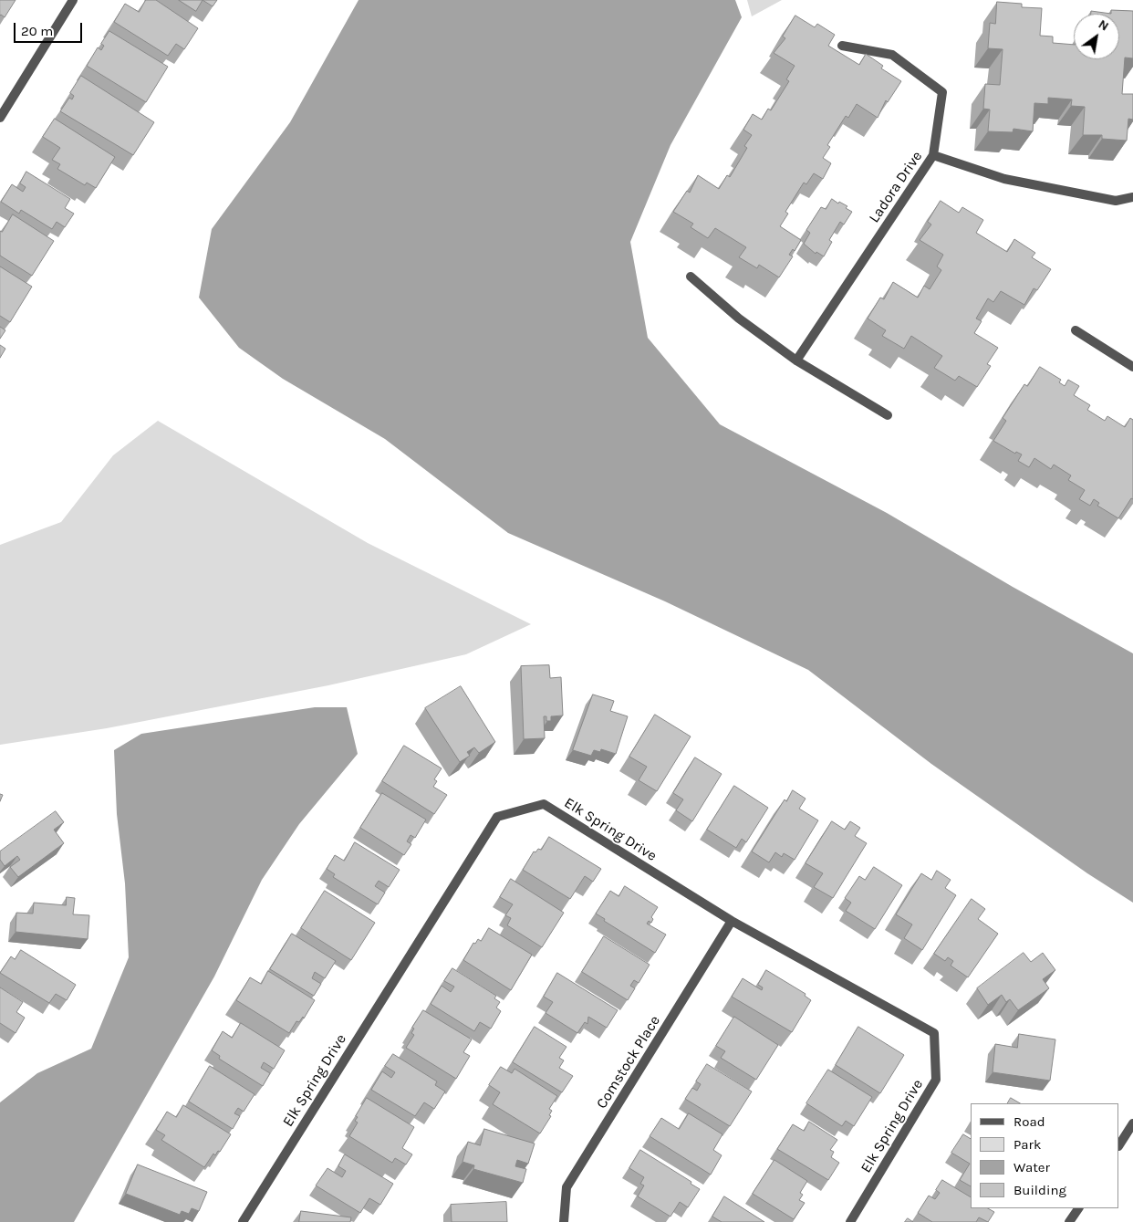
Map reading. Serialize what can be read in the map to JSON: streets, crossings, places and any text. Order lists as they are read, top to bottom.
{
  "streets": {
    "street": ["Ladora Drive", "Elk Spring Drive", "Comstock Place"]
  },
  "crossings": [
    ["Elk Spring Drive", "Comstock Place"]
  ],
  "legend": [
    "Road",
    "Park",
    "Water",
    "Building"
  ],
  "scale_bar": "20 m",
  "north": "top right"
}
